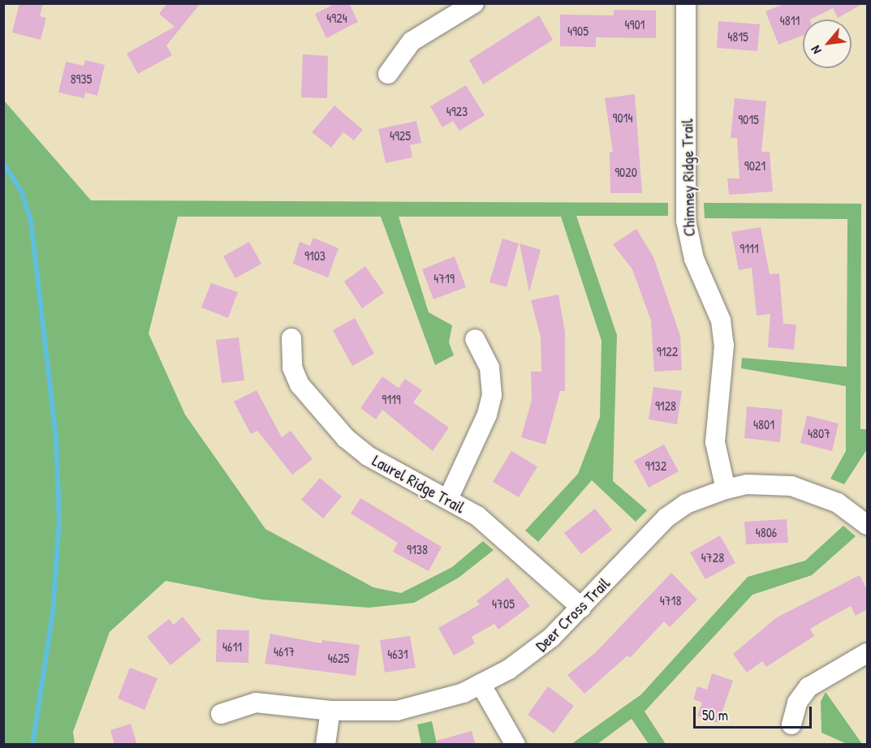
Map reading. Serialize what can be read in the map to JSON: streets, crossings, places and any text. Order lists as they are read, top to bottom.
{
  "streets": {
    "street": ["Chimney Ridge Trail", "Laurel Ridge Trail", "Deer Cross Trail"]
  },
  "crossings": [
    ["Chimney Ridge Trail", "Deer Cross Trail"],
    ["Laurel Ridge Trail", "Deer Cross Trail"]
  ],
  "house_numbers": [
    "4924",
    "4811",
    "4901",
    "4905",
    "4815",
    "8935",
    "4923",
    "9014",
    "9015",
    "4925",
    "9021",
    "9020",
    "9111",
    "9103",
    "4719",
    "9122",
    "9119",
    "9128",
    "4801",
    "4807",
    "9132",
    "4806",
    "9138",
    "4728",
    "4718",
    "4705",
    "4611",
    "4617",
    "4631",
    "4625"
  ],
  "scale_bar": "50 m",
  "north": "bottom left"
}
